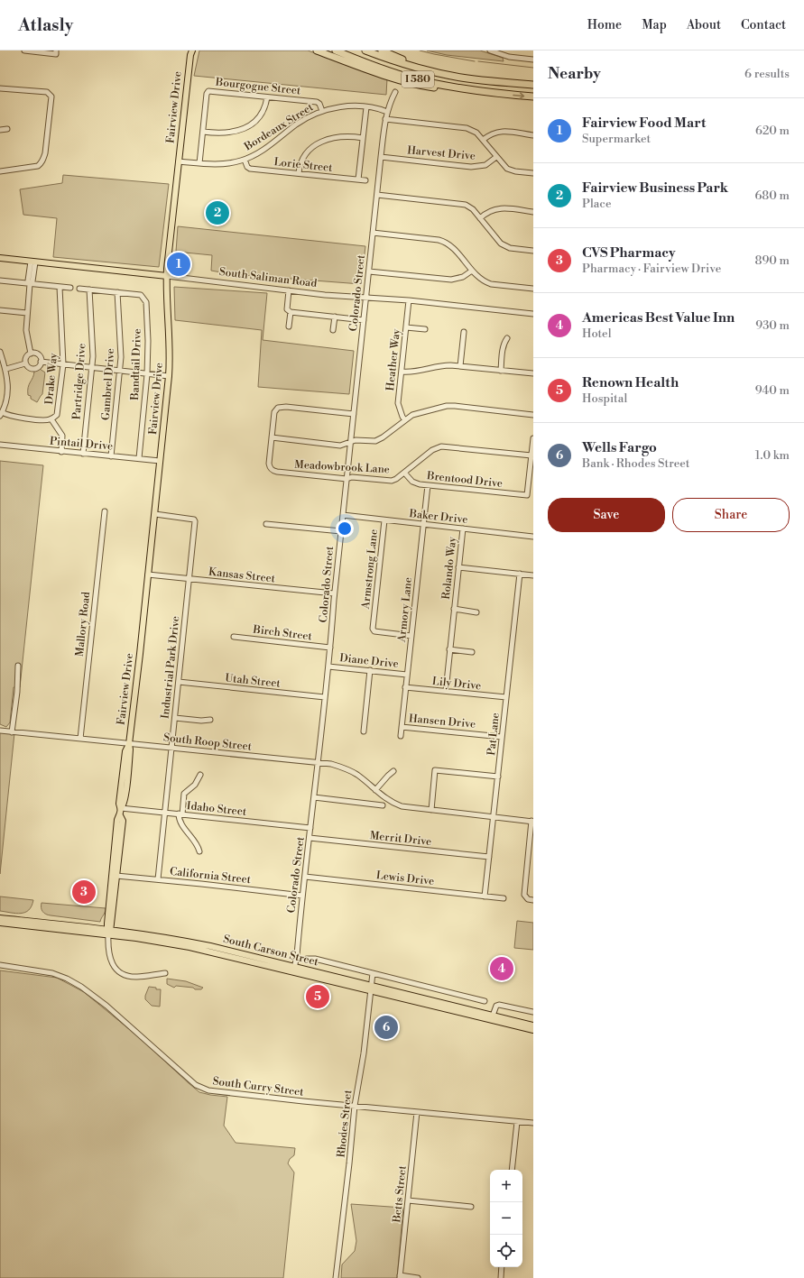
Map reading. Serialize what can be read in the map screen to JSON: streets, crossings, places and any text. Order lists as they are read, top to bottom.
{
  "streets": {
    "highway": ["I 580"],
    "main road": ["Fairview Drive", "South Saliman Road", "South Carson Street"],
    "street": [
      "Bourgogne Street",
      "Bordeaux Street",
      "Harvest Drive",
      "Lorie Street",
      "Colorado Street",
      "Heather Way",
      "Bandtail Drive",
      "Drake Way",
      "Partridge Drive",
      "Gambrel Drive",
      "Pintail Drive",
      "Meadowbrook Lane",
      "Brentood Drive",
      "Baker Drive",
      "Rolando Way",
      "Armstrong Lane",
      "Kansas Street",
      "Armory Lane",
      "Mallory Road",
      "Birch Street",
      "Diane Drive",
      "Industrial Park Drive",
      "Utah Street",
      "Lily Drive",
      "Hansen Drive",
      "Pat Lane",
      "South Roop Street",
      "Idaho Street",
      "Merrit Drive",
      "California Street",
      "Lewis Drive",
      "South Curry Street",
      "Rhodes Street",
      "Betts Street"
    ]
  },
  "crossings": [
    ["Bourgogne Street", "Bordeaux Street"],
    ["Fairview Drive", "Bordeaux Street"],
    ["Fairview Drive", "South Saliman Road"],
    ["Fairview Drive", "Pintail Drive"],
    ["Fairview Drive", "Kansas Street"],
    ["Fairview Drive", "Industrial Park Drive"],
    ["Fairview Drive", "South Roop Street"],
    ["Fairview Drive", "Idaho Street"],
    ["Fairview Drive", "California Street"],
    ["Fairview Drive", "South Carson Street"],
    ["Bordeaux Street", "Lorie Street"],
    ["Bordeaux Street", "Colorado Street"],
    ["Harvest Drive", "Colorado Street"],
    ["South Saliman Road", "Colorado Street"],
    ["South Saliman Road", "Heather Way"],
    ["Colorado Street", "Meadowbrook Lane"],
    ["Colorado Street", "Baker Drive"],
    ["Colorado Street", "Kansas Street"],
    ["Colorado Street", "Birch Street"],
    ["Colorado Street", "Diane Drive"],
    ["Colorado Street", "Utah Street"],
    ["Colorado Street", "South Roop Street"],
    ["Colorado Street", "Idaho Street"],
    ["Colorado Street", "Merrit Drive"],
    ["Colorado Street", "California Street"],
    ["Colorado Street", "Lewis Drive"],
    ["Colorado Street", "South Carson Street"],
    ["Bandtail Drive", "Partridge Drive"],
    ["Bandtail Drive", "Gambrel Drive"],
    ["Bandtail Drive", "Pintail Drive"],
    ["Partridge Drive", "Pintail Drive"],
    ["Gambrel Drive", "Pintail Drive"],
    ["Meadowbrook Lane", "Brentood Drive"],
    ["Brentood Drive", "Armory Lane"],
    ["Baker Drive", "Rolando Way"],
    ["Baker Drive", "Armstrong Lane"],
    ["Baker Drive", "Armory Lane"],
    ["Rolando Way", "Lily Drive"],
    ["Armstrong Lane", "Armory Lane"],
    ["Kansas Street", "Industrial Park Drive"],
    ["Armory Lane", "Diane Drive"],
    ["Armory Lane", "Lily Drive"],
    ["Armory Lane", "Hansen Drive"],
    ["Mallory Road", "South Roop Street"],
    ["Industrial Park Drive", "Utah Street"],
    ["Industrial Park Drive", "South Roop Street"],
    ["Industrial Park Drive", "Idaho Street"],
    ["Industrial Park Drive", "California Street"],
    ["Lily Drive", "Pat Lane"],
    ["Hansen Drive", "Pat Lane"],
    ["Pat Lane", "South Roop Street"],
    ["Pat Lane", "Merrit Drive"],
    ["Pat Lane", "Lewis Drive"],
    ["South Carson Street", "Rhodes Street"],
    ["South Curry Street", "Rhodes Street"],
    ["South Curry Street", "Betts Street"]
  ],
  "page": {
    "header": "Atlasly",
    "nav": [
      "Home",
      "Map",
      "About",
      "Contact"
    ],
    "heading": ["Nearby", "6 results"],
    "list": [
      {
        "mark": "1",
        "name": "Fairview Food Mart",
        "note": "Supermarket",
        "value": "620 m"
      },
      {
        "mark": "2",
        "name": "Fairview Business Park",
        "note": "Place",
        "value": "680 m"
      },
      {
        "mark": "3",
        "name": "CVS Pharmacy",
        "note": "Pharmacy · Fairview Drive",
        "value": "890 m"
      },
      {
        "mark": "4",
        "name": "Americas Best Value Inn",
        "note": "Hotel",
        "value": "930 m"
      },
      {
        "mark": "5",
        "name": "Renown Health",
        "note": "Hospital",
        "value": "940 m"
      },
      {
        "mark": "6",
        "name": "Wells Fargo",
        "note": "Bank · Rhodes Street",
        "value": "1.0 km"
      }
    ],
    "pins": [
      "2",
      "1",
      "3",
      "4",
      "5",
      "6"
    ],
    "buttons": ["Save", "Share"],
    "map_buttons": ["+", "−"]
  }
}
